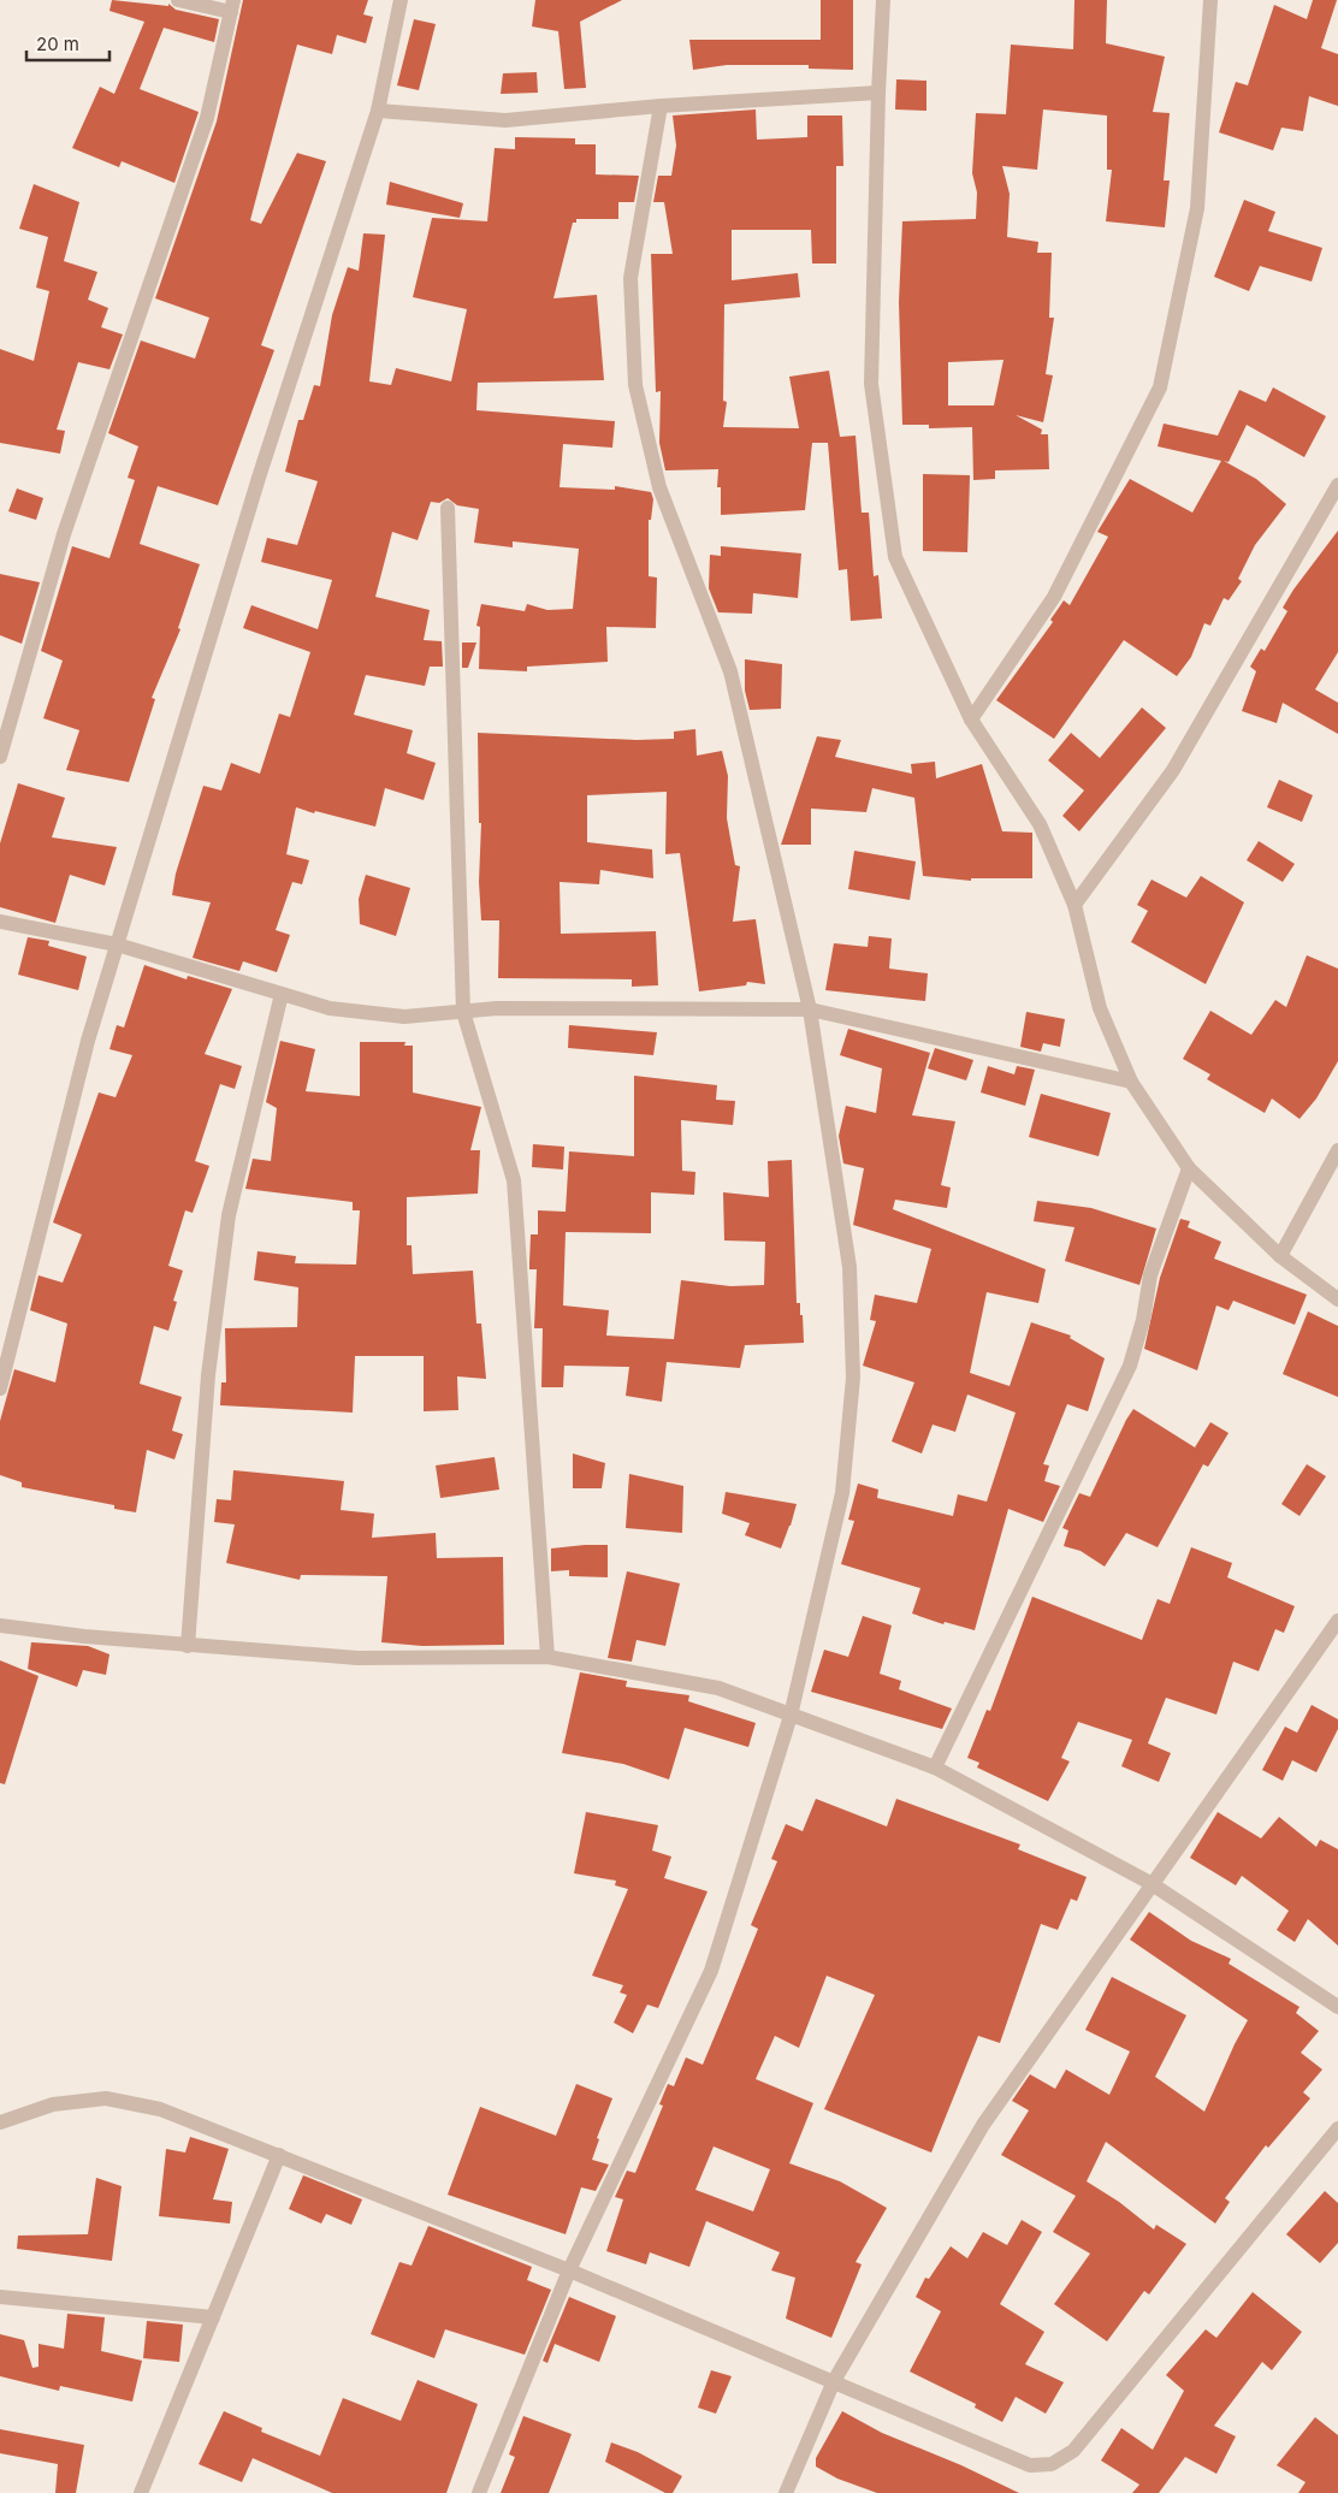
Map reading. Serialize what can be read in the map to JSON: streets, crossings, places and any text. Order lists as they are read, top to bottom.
{
  "scale_bar": "20 m"
}
